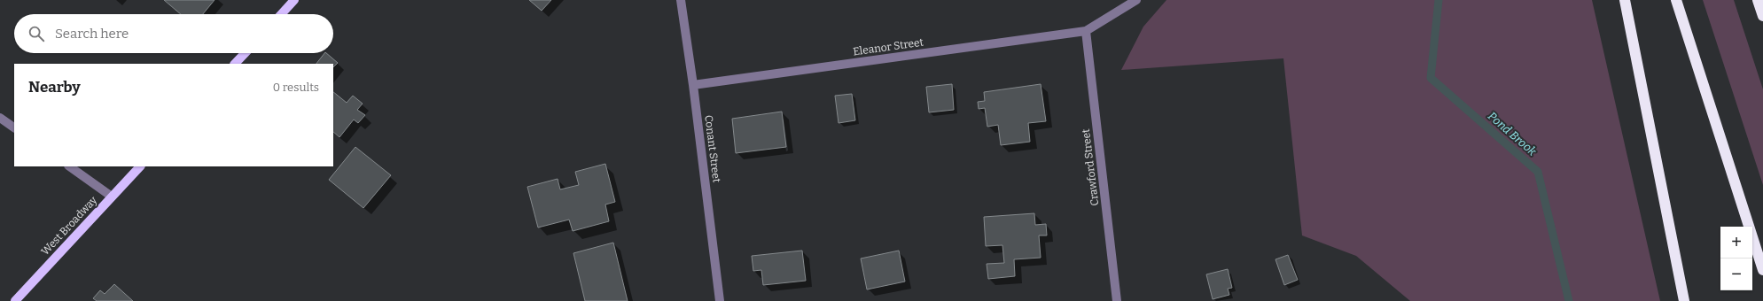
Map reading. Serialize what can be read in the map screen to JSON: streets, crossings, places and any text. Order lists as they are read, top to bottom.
{
  "streets": {
    "main road": ["West Broadway"],
    "street": ["Eleanor Street", "Conant Street", "Crawford Street"]
  },
  "crossings": [
    ["Eleanor Street", "Conant Street"],
    ["Eleanor Street", "Crawford Street"]
  ],
  "water": ["Pond Brook"],
  "page": {
    "search": "Search here",
    "heading": ["Nearby", "0 results"],
    "map_buttons": ["+", "−"]
  }
}
